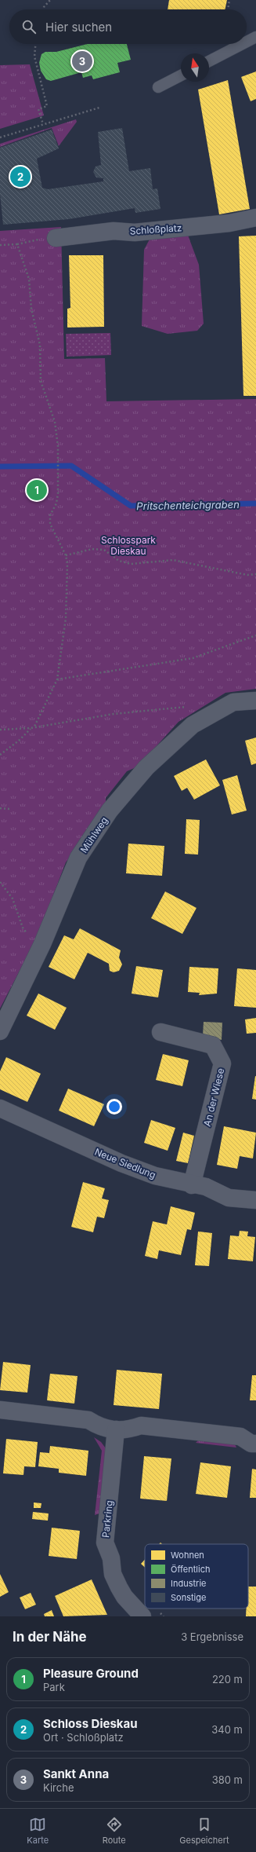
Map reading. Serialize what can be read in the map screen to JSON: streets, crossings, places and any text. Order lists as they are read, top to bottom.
{
  "streets": {
    "street": [
      "Schloßplatz",
      "Mühlweg",
      "An der Wiese",
      "Neue Siedlung",
      "Parkring"
    ]
  },
  "crossings": [
    ["An der Wiese", "Neue Siedlung"]
  ],
  "water": ["Pritschenteichgraben"],
  "parks": ["Schlosspark Dieskau"],
  "legend": [
    "Wohnen",
    "Öffentlich",
    "Industrie",
    "Sonstige"
  ],
  "north": "top",
  "page": {
    "search": "Hier suchen",
    "pins": ["3", "2", "1"],
    "heading": ["In der Nähe", "3 Ergebnisse"],
    "list": [
      {
        "mark": "1",
        "name": "Pleasure Ground",
        "note": "Park",
        "value": "220 m"
      },
      {
        "mark": "2",
        "name": "Schloss Dieskau",
        "note": "Ort · Schloßplatz",
        "value": "340 m"
      },
      {
        "mark": "3",
        "name": "Sankt Anna",
        "note": "Kirche",
        "value": "380 m"
      }
    ],
    "nav": ["Karte", "Route", "Gespeichert"]
  }
}
